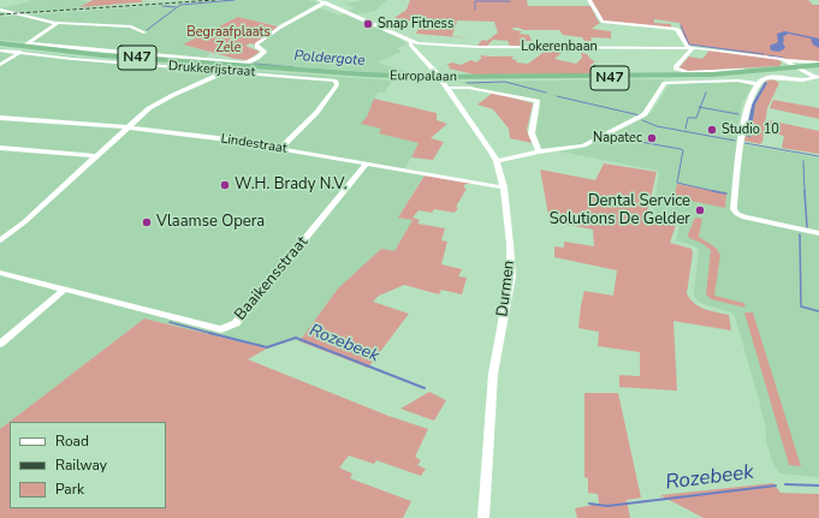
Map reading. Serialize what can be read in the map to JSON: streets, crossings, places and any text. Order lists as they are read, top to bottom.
{
  "streets": {
    "highway": ["N47", "Europalaan"],
    "street": [
      "Lokerenbaan",
      "Drukkerijstraat",
      "Lindestraat",
      "Baaikensstraat",
      "Durmen"
    ]
  },
  "crossings": [
    ["Lokerenbaan", "Europalaan"],
    ["Lokerenbaan", "Durmen"],
    ["Drukkerijstraat", "Europalaan"],
    ["Drukkerijstraat", "Lindestraat"],
    ["Europalaan", "Durmen"],
    ["Lindestraat", "Baaikensstraat"],
    ["Lindestraat", "Durmen"]
  ],
  "water": ["Poldergote", "Rozebeek"],
  "parks": ["Begraafplaats Zele"],
  "places": [
    "Snap Fitness",
    "Studio 10",
    "Napatec",
    "W.H. Brady N.V.",
    "Dental Service Solutions De Gelder",
    "Vlaamse Opera"
  ],
  "legend": ["Road", "Railway", "Park"]
}
